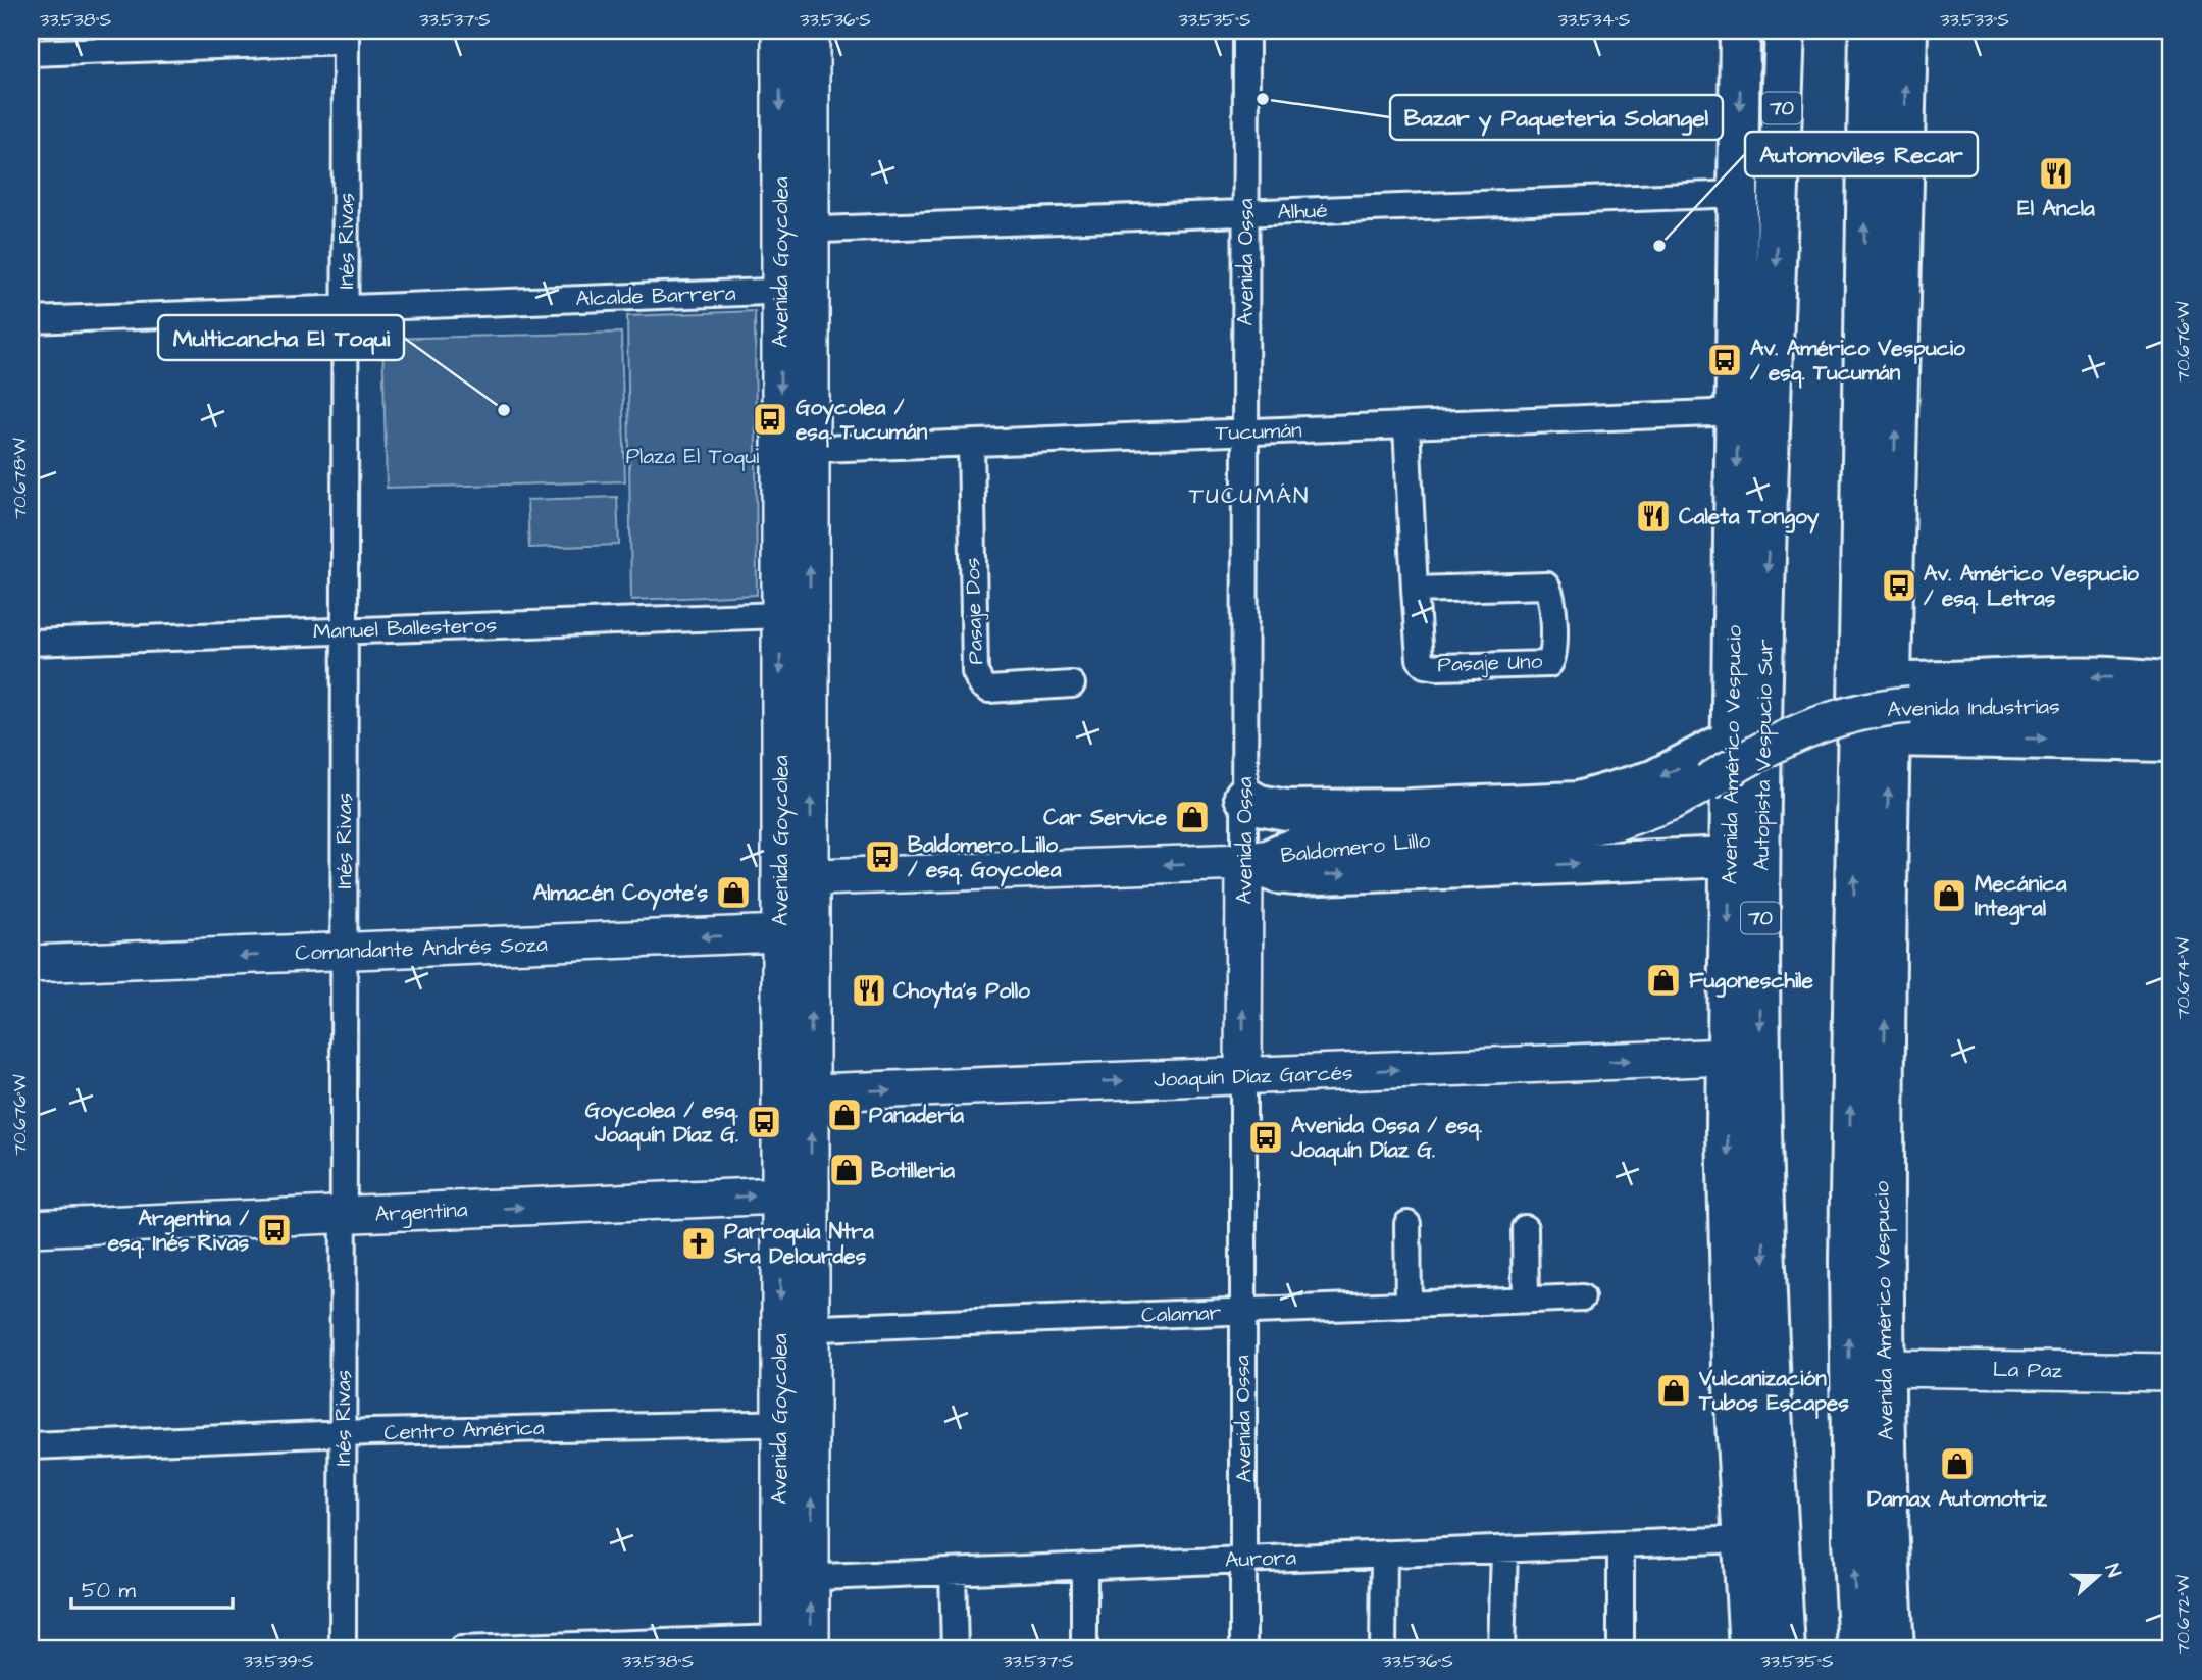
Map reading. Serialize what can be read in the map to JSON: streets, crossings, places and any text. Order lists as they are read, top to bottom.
{
  "streets": {
    "main road": ["70", "Avenida Américo Vespucio", "Autopista Vespucio Sur"],
    "street": [
      "Alhué",
      "Inés Rivas",
      "Avenida Goycolea",
      "Avenida Ossa",
      "Alcalde Barrera",
      "Tucumán",
      "Pasaje Dos",
      "Manuel Ballesteros",
      "Pasaje Uno",
      "Avenida Industrias",
      "Baldomero Lillo",
      "Comandante Andrés Soza",
      "Joaquín Díaz Garcés",
      "Argentina",
      "Calamar",
      "La Paz",
      "Centro América",
      "Aurora"
    ]
  },
  "crossings": [
    ["Alhué", "Avenida Goycolea"],
    ["Alhué", "Avenida Ossa"],
    ["Alhué", "Avenida Américo Vespucio"],
    ["Inés Rivas", "Alcalde Barrera"],
    ["Inés Rivas", "Manuel Ballesteros"],
    ["Inés Rivas", "Comandante Andrés Soza"],
    ["Inés Rivas", "Argentina"],
    ["Inés Rivas", "Centro América"],
    ["Avenida Goycolea", "Alcalde Barrera"],
    ["Avenida Goycolea", "Tucumán"],
    ["Avenida Goycolea", "Manuel Ballesteros"],
    ["Avenida Goycolea", "Baldomero Lillo"],
    ["Avenida Goycolea", "Comandante Andrés Soza"],
    ["Avenida Goycolea", "Joaquín Díaz Garcés"],
    ["Avenida Goycolea", "Argentina"],
    ["Avenida Goycolea", "Calamar"],
    ["Avenida Goycolea", "Centro América"],
    ["Avenida Goycolea", "Aurora"],
    ["Avenida Ossa", "Tucumán"],
    ["Avenida Ossa", "Baldomero Lillo"],
    ["Avenida Ossa", "Joaquín Díaz Garcés"],
    ["Avenida Ossa", "Calamar"],
    ["Avenida Ossa", "Aurora"],
    ["Tucumán", "Pasaje Dos"],
    ["Tucumán", "Pasaje Uno"],
    ["Tucumán", "Avenida Américo Vespucio"],
    ["Avenida Industrias", "Avenida Américo Vespucio"],
    ["Avenida Industrias", "Baldomero Lillo"],
    ["Avenida Américo Vespucio", "Joaquín Díaz Garcés"],
    ["Avenida Américo Vespucio", "La Paz"],
    ["Avenida Américo Vespucio", "Aurora"]
  ],
  "one_way": [
    "Baldomero Lillo",
    "Comandante Andrés Soza",
    "Joaquín Díaz Garcés",
    "Argentina"
  ],
  "districts": ["TUCUMÁN"],
  "parks": ["Plaza El Toqui"],
  "places": {
    "other": ["Bazar y Paqueteria Solangel", "Automoviles Recar", "Multicancha El Toqui"],
    "restaurant": ["El Ancla", "Caleta Tongoy", "Choyta's Pollo"],
    "bus stop": [
      "Av. Américo Vespucio / esq. Tucumán",
      "Goycolea / esq. Tucumán",
      "Av. Américo Vespucio / esq. Letras",
      "Baldomero Lillo / esq. Goycolea",
      "Goycolea / esq. Joaquín Díaz G.",
      "Avenida Ossa / esq. Joaquín Díaz G.",
      "Argentina / esq. Inés Rivas"
    ],
    "shop": [
      "Car Service",
      "Almacén Coyote's",
      "Mecánica Integral",
      "Fugoneschile",
      "Panadería",
      "Botilleria",
      "Vulcanización Tubos Escapes",
      "Damax Automotriz"
    ],
    "church": ["Parroquia Ntra Sra Delourdes"]
  },
  "scale_bar": "50 m",
  "north": "right",
  "coordinates": [
    "33.538°S",
    "33.537°S",
    "33.536°S",
    "33.535°S",
    "33.534°S",
    "33.533°S",
    "70.676°W",
    "70.678°W",
    "70.674°W",
    "70.672°W",
    "33.539°S"
  ]
}
